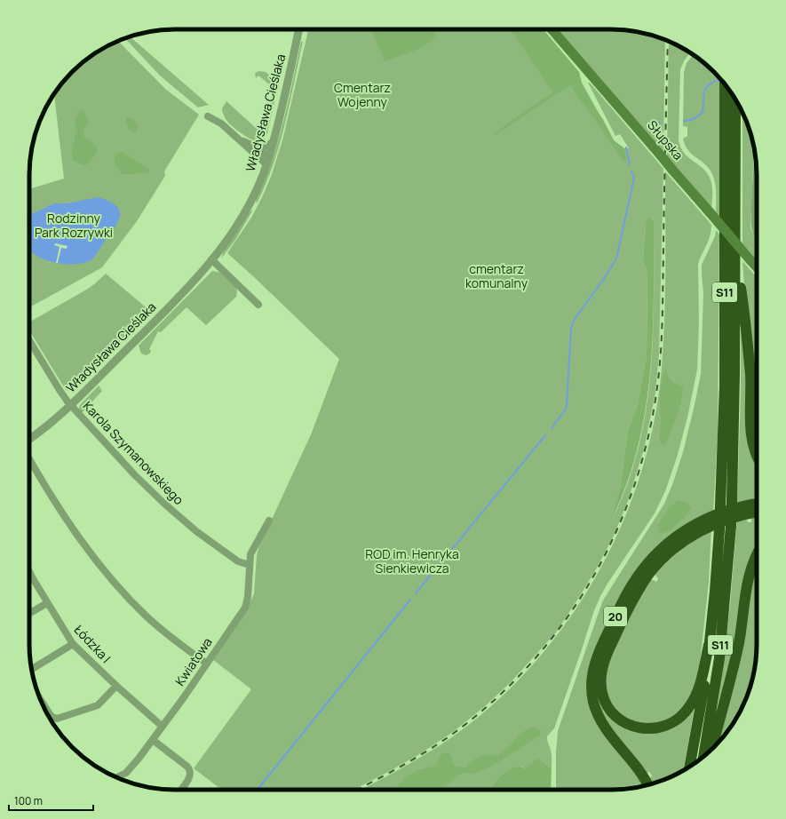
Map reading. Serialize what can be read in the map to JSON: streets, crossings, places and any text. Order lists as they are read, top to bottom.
{
  "streets": {
    "highway": ["S11", "20"],
    "main road": ["Słupska"],
    "street": [
      "Władysława Cieślaka",
      "Karola Szymanowskiego",
      "Łódzka I",
      "Kwiatowa"
    ]
  },
  "crossings": [
    ["Władysława Cieślaka", "Karola Szymanowskiego"],
    ["Karola Szymanowskiego", "Kwiatowa"],
    ["Łódzka I", "Kwiatowa"]
  ],
  "parks": [
    "Cmentarz Wojenny",
    "Rodzinny Park Rozrywki",
    "cmentarz komunalny",
    "ROD im. Henryka Sienkiewicza"
  ],
  "scale_bar": "100 m"
}
